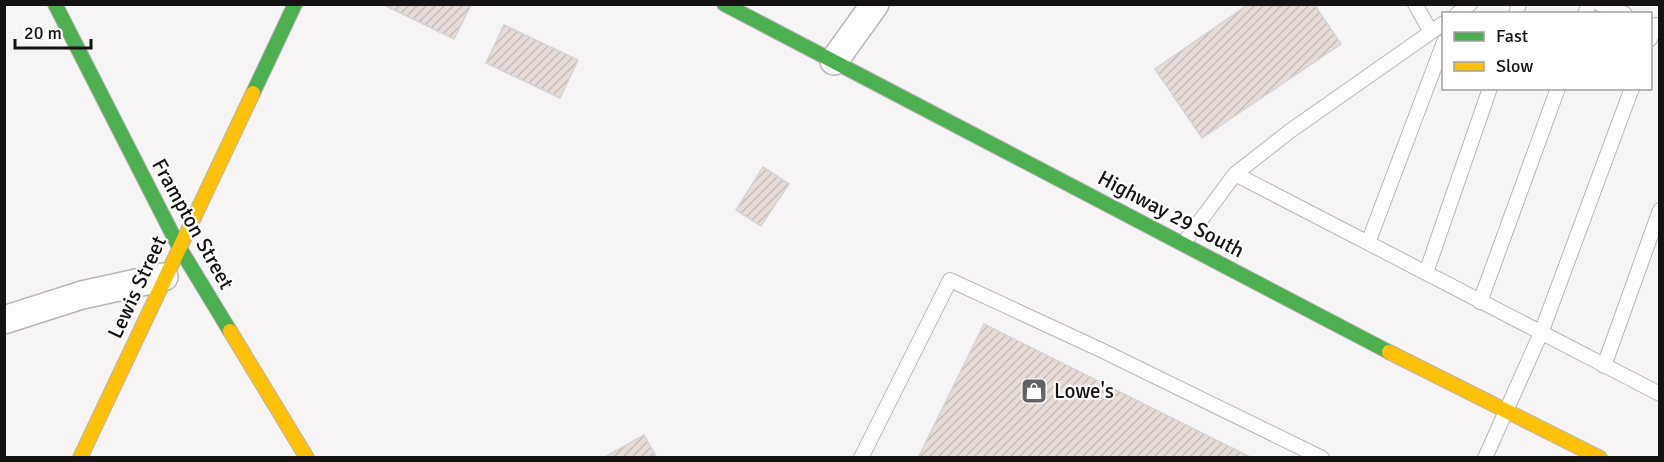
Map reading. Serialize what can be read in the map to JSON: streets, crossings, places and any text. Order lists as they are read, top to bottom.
{
  "streets": {
    "street": ["Highway 29 South", "Frampton Street", "Lewis Street"]
  },
  "crossings": [
    ["Frampton Street", "Lewis Street"]
  ],
  "places": {
    "shop": ["Lowe's"]
  },
  "legend": ["Fast", "Slow"],
  "scale_bar": "20 m"
}
